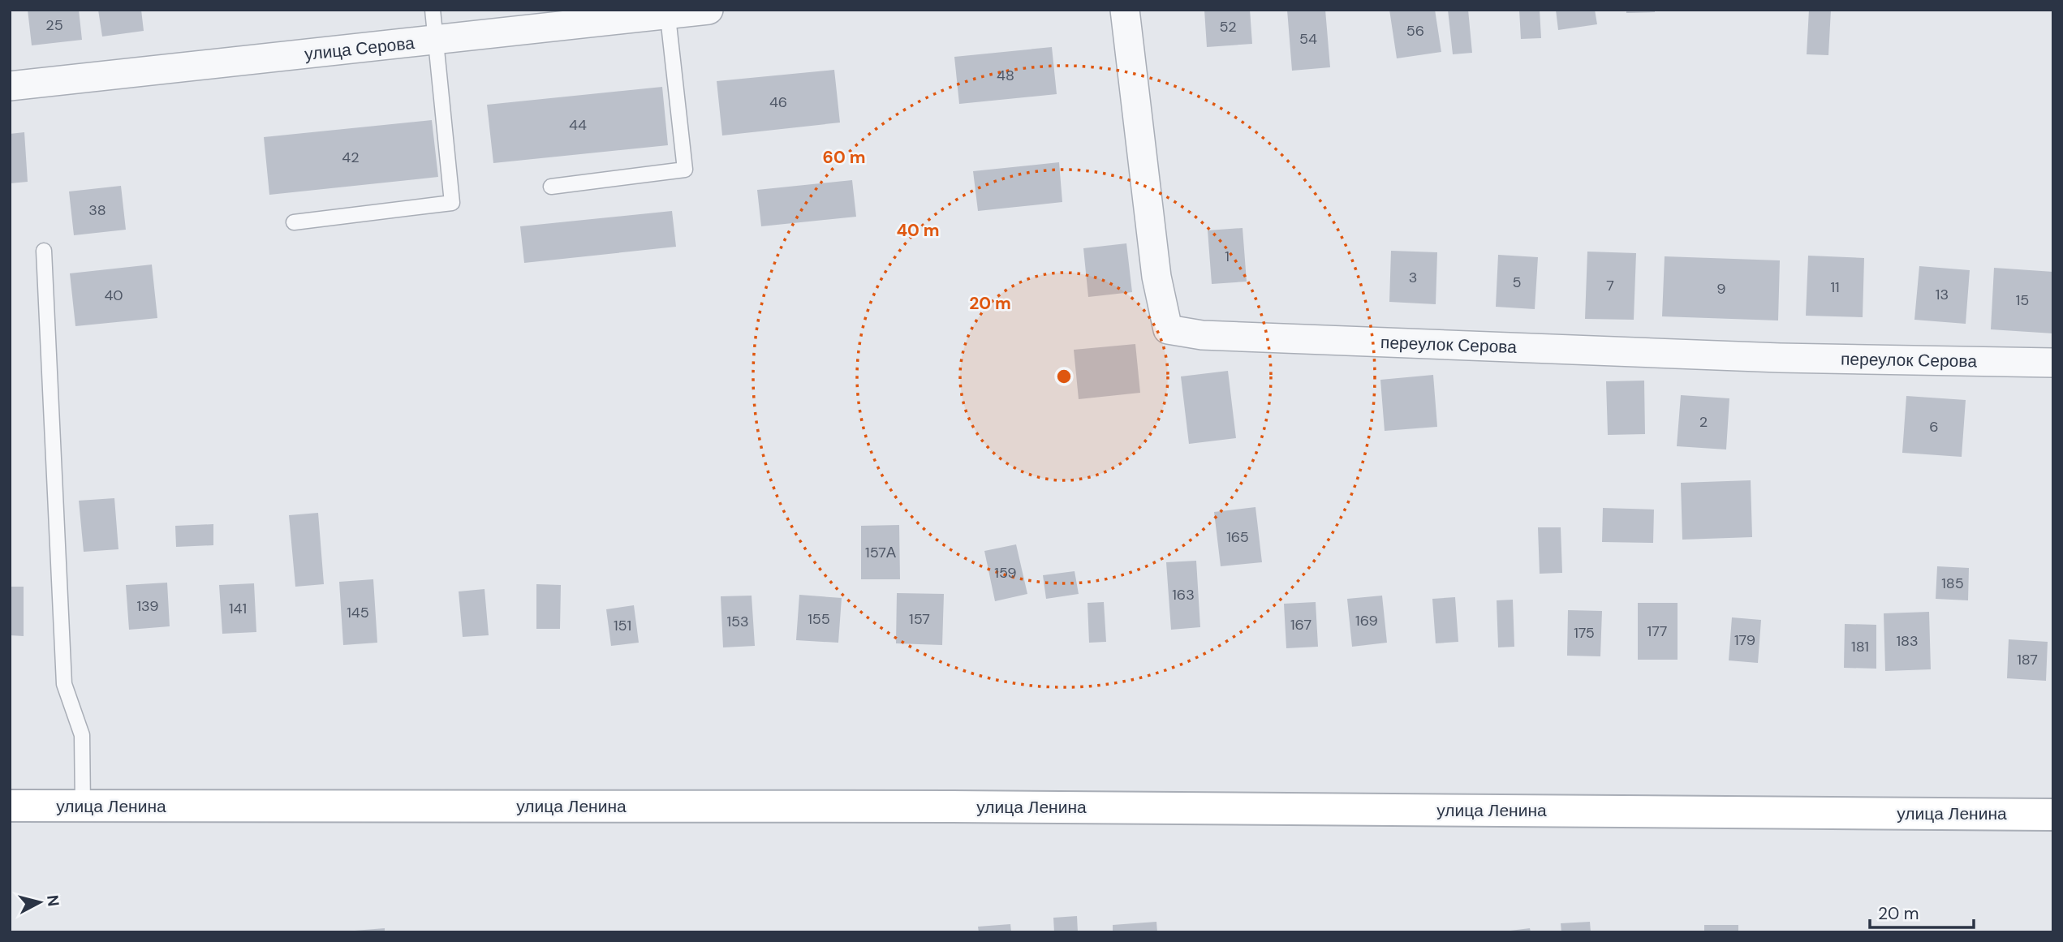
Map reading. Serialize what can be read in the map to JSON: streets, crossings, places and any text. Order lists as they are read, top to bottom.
{
  "streets": {
    "main road": ["улица Ленина"],
    "street": ["улица Серова", "переулок Серова"]
  },
  "house_numbers": [
    "25",
    "52",
    "56",
    "54",
    "48",
    "46",
    "44",
    "42",
    "38",
    "1",
    "3",
    "5",
    "7",
    "11",
    "9",
    "13",
    "40",
    "15",
    "2",
    "6",
    "165",
    "157А",
    "159",
    "185",
    "163",
    "139",
    "141",
    "145",
    "155",
    "157",
    "169",
    "153",
    "167",
    "151",
    "177",
    "175",
    "179",
    "183",
    "181",
    "187"
  ],
  "scale_bar": "20 m",
  "north": "right",
  "rings": ["60 m", "40 m", "20 m"]
}
